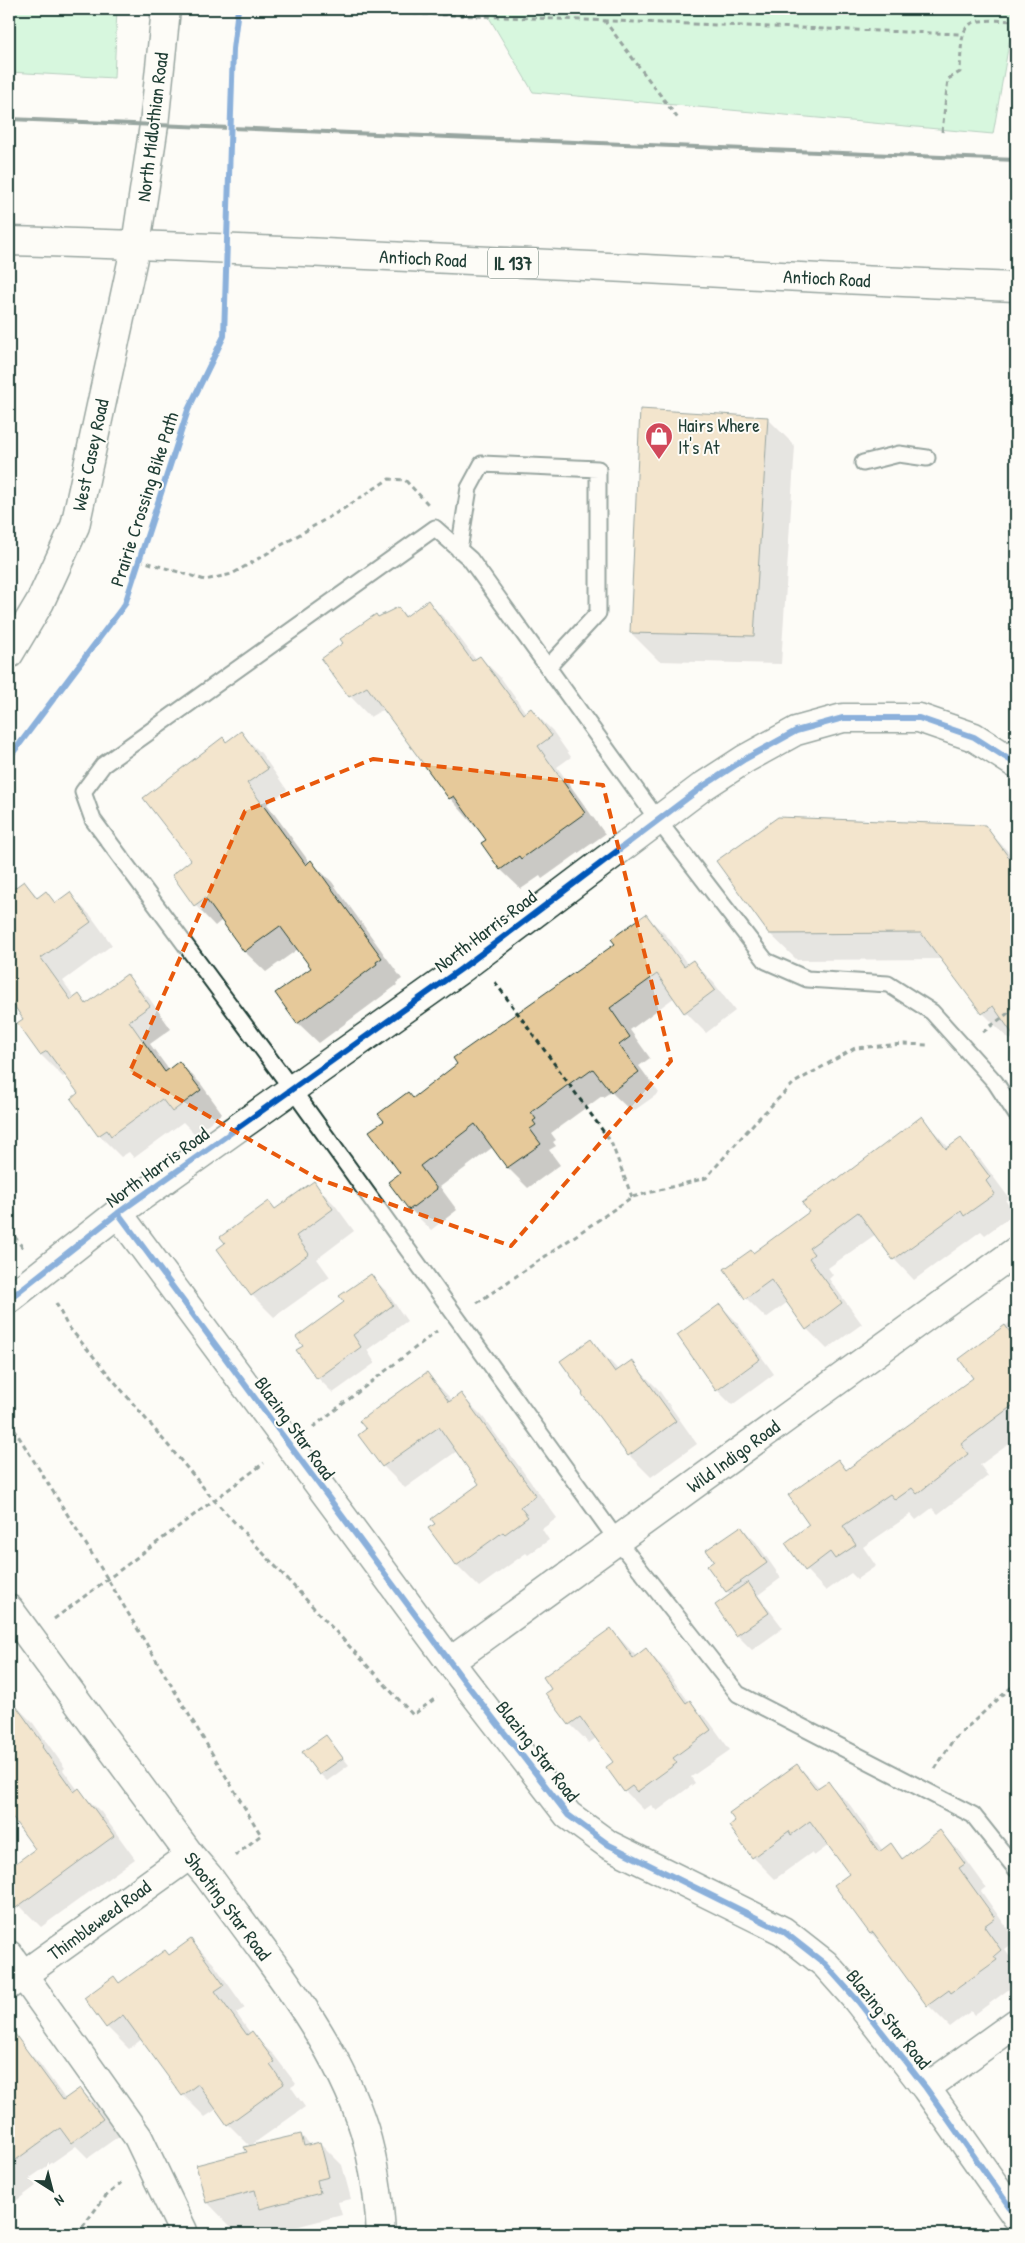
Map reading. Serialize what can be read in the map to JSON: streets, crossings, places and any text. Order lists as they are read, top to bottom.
{
  "streets": {
    "street": [
      "North Midlothian Road",
      "Antioch Road",
      "IL 137",
      "West Casey Road",
      "North Harris Road",
      "Blazing Star Road",
      "Wild Indigo Road",
      "Shooting Star Road",
      "Thimbleweed Road"
    ],
    "cycle path": ["Prairie Crossing Bike Path"]
  },
  "crossings": [
    ["North Midlothian Road", "Antioch Road"],
    ["North Midlothian Road", "West Casey Road"],
    ["Antioch Road", "West Casey Road"],
    ["North Harris Road", "Blazing Star Road"],
    ["Blazing Star Road", "Wild Indigo Road"],
    ["Shooting Star Road", "Thimbleweed Road"]
  ],
  "places": {
    "shop": ["Hairs Where It's At"]
  },
  "north": "bottom right"
}
